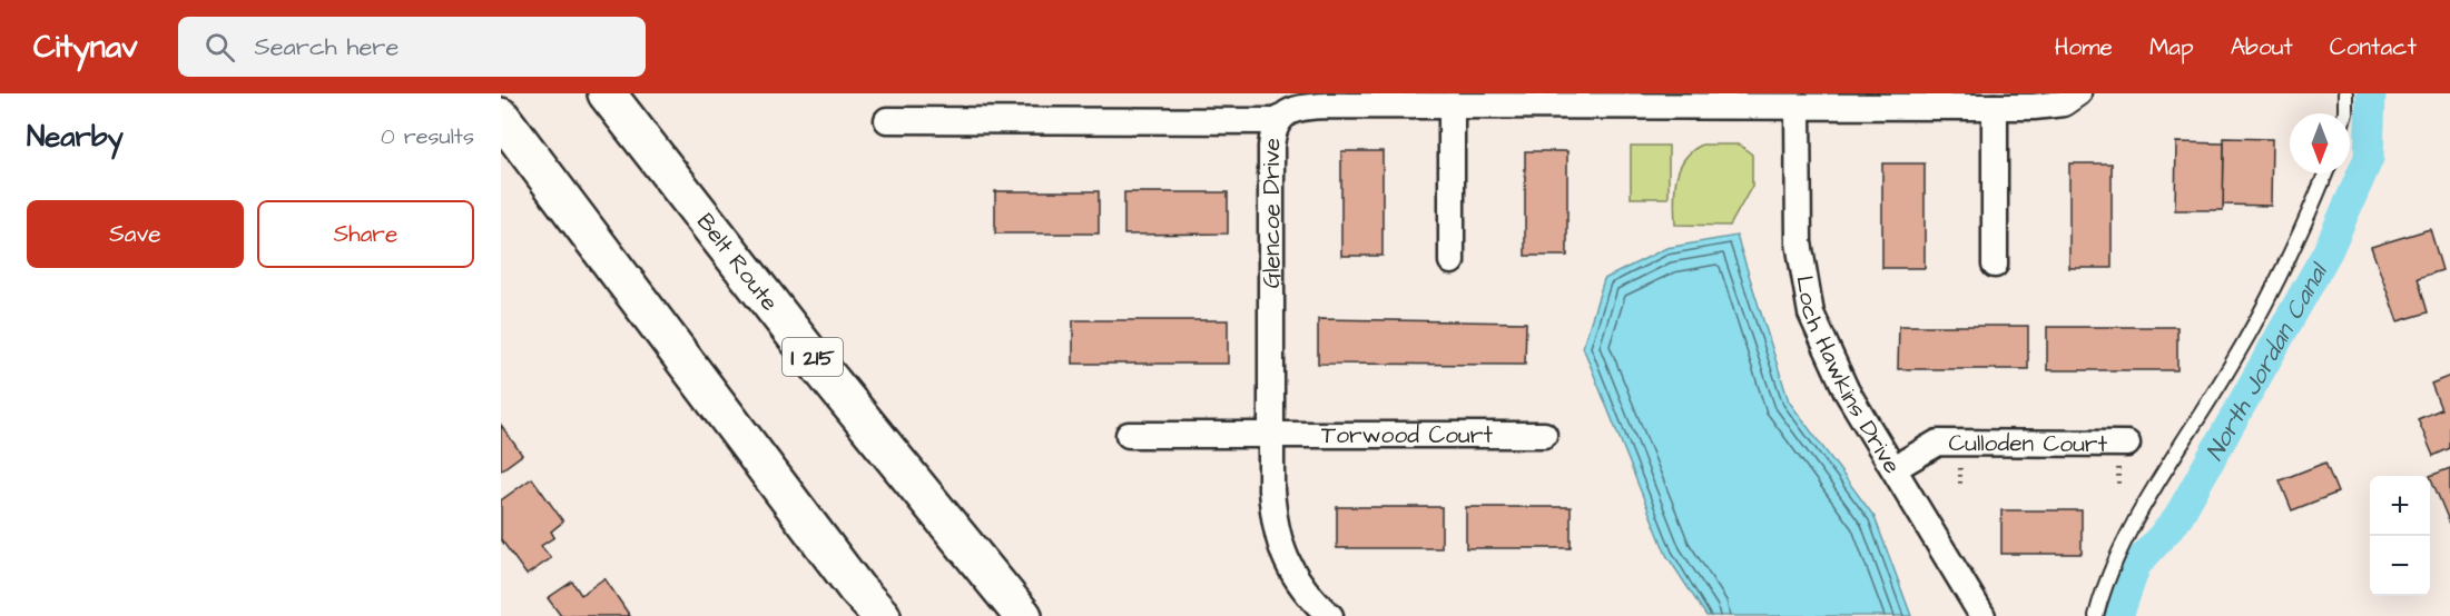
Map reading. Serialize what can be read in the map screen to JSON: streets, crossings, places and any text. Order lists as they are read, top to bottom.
{
  "streets": {
    "highway": ["Belt Route", "I 215"],
    "street": [
      "Glencoe Drive",
      "Loch Hawkins Drive",
      "Torwood Court",
      "Culloden Court"
    ]
  },
  "crossings": [
    ["Glencoe Drive", "Loch Hawkins Drive"],
    ["Glencoe Drive", "Torwood Court"],
    ["Loch Hawkins Drive", "Culloden Court"]
  ],
  "water": ["North Jordan Canal"],
  "north": "bottom",
  "page": {
    "header": "Citynav",
    "search": "Search here",
    "nav": [
      "Home",
      "Map",
      "About",
      "Contact"
    ],
    "heading": ["Nearby", "0 results"],
    "buttons": ["Save", "Share"],
    "map_buttons": ["+", "−"]
  }
}
